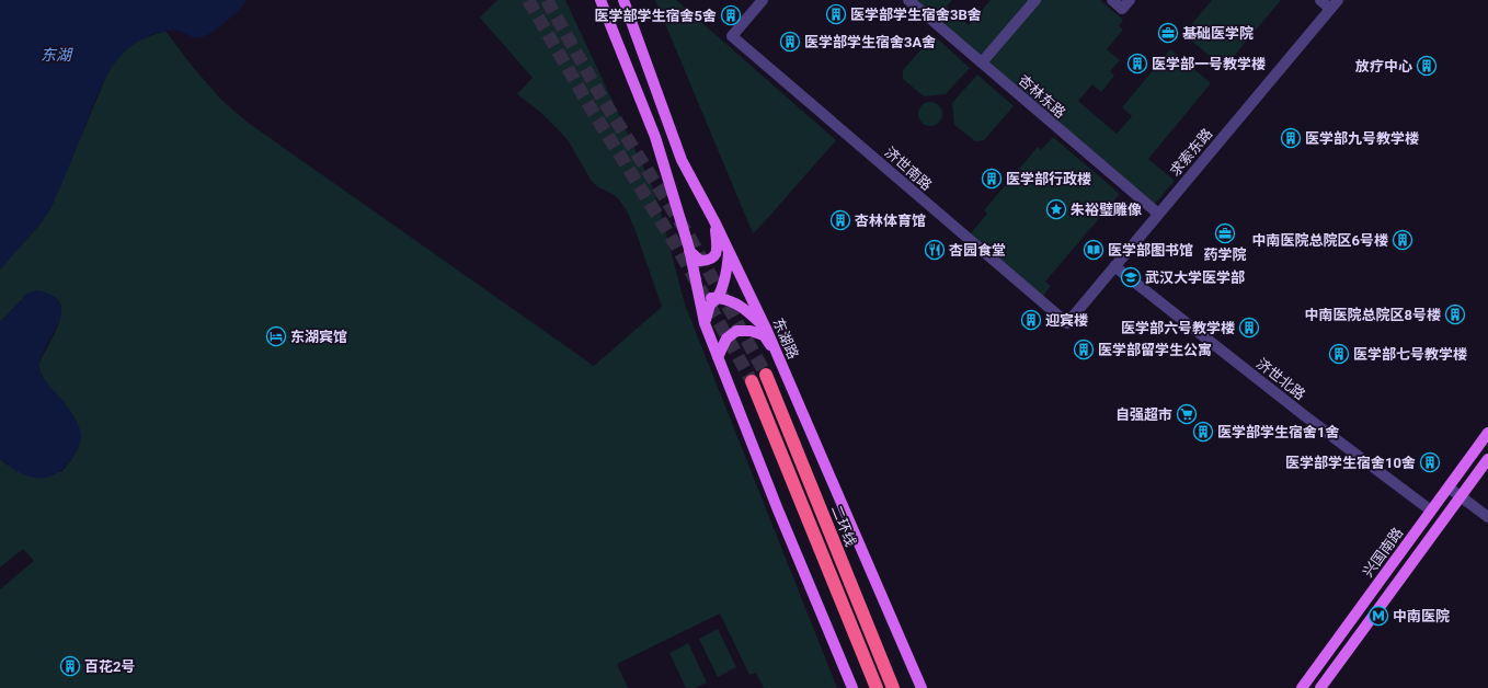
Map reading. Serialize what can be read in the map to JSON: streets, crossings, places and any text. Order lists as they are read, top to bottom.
{
  "streets": {
    "highway": ["二环线"],
    "main road": ["东湖路", "兴国南路"],
    "street": [
      "杏林东路",
      "求索东路",
      "济世南路",
      "济世北路"
    ]
  },
  "crossings": [
    ["杏林东路", "求索东路"],
    ["求索东路", "济世南路"],
    ["求索东路", "济世北路"],
    ["济世北路", "兴国南路"]
  ],
  "water": ["东湖"],
  "places": {
    "building": [
      "医学部学生宿舍3B舍",
      "医学部学生宿舍5舍",
      "医学部学生宿舍3A舍",
      "医学部一号教学楼",
      "放疗中心",
      "医学部九号教学楼",
      "医学部行政楼",
      "杏林体育馆",
      "中南医院总院区6号楼",
      "中南医院总院区8号楼",
      "迎宾楼",
      "医学部六号教学楼",
      "医学部留学生公寓",
      "医学部七号教学楼",
      "医学部学生宿舍1舍",
      "医学部学生宿舍10舍",
      "百花2号"
    ],
    "office": ["基础医学院", "药学院"],
    "place": ["朱裕璧雕像"],
    "restaurant": ["杏园食堂"],
    "library": ["医学部图书馆"],
    "school or university": ["武汉大学医学部"],
    "hotel": ["东湖宾馆"],
    "supermarket": ["自强超市"],
    "metro station": ["中南医院"]
  }
}
